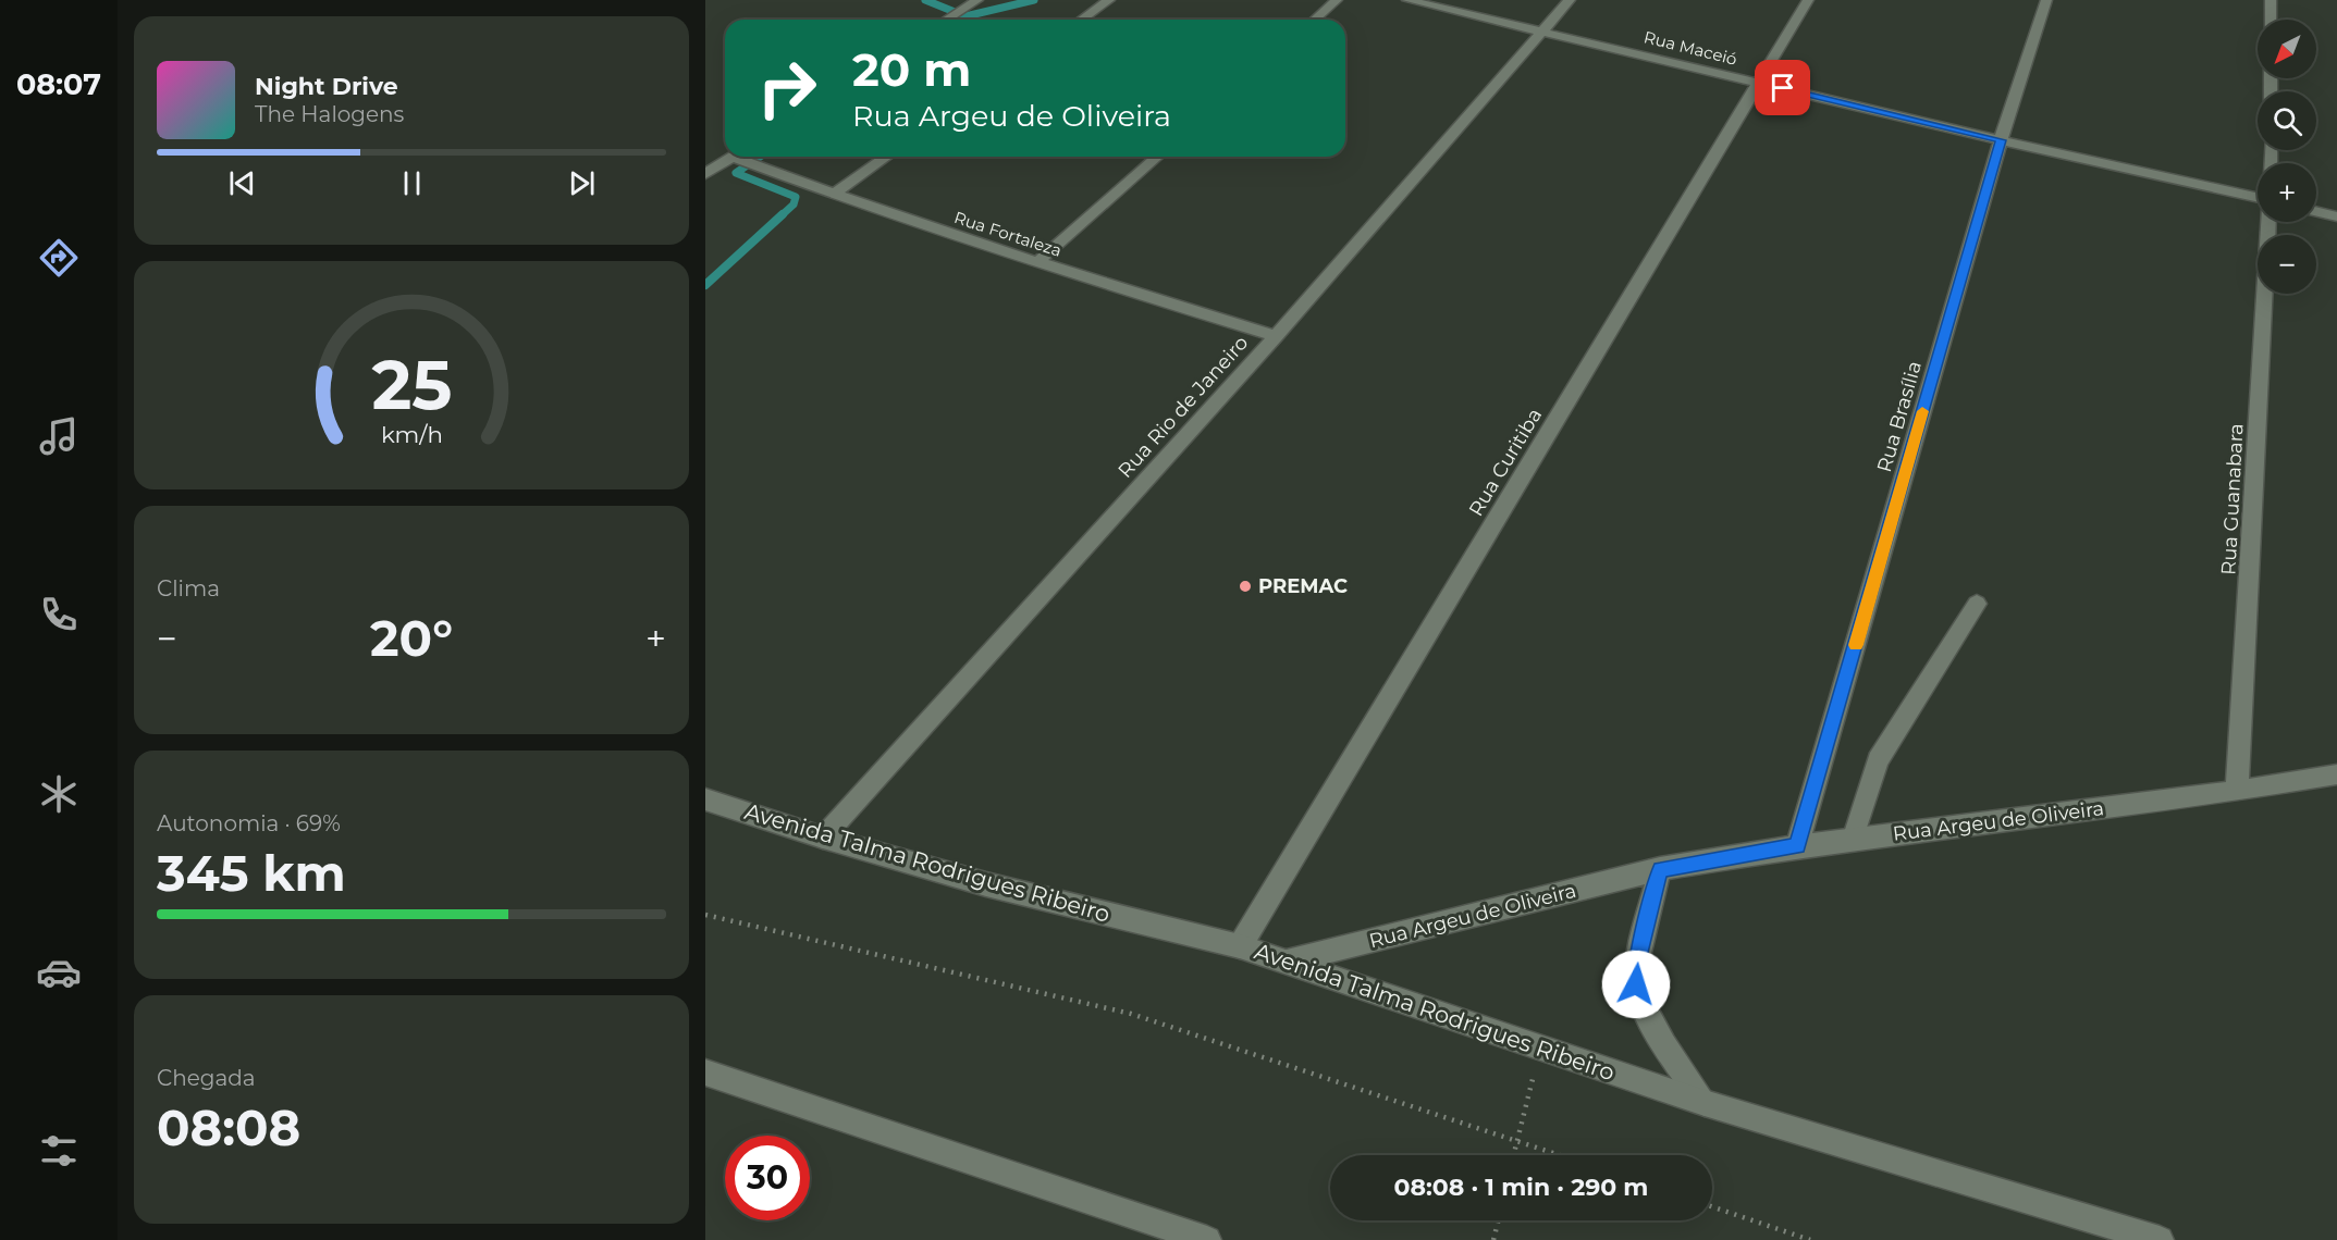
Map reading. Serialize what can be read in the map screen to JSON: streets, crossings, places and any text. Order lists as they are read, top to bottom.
{
  "streets": {
    "street": [
      "Rua Maceió",
      "Rua Fortaleza",
      "Rua Rio de Janeiro",
      "Rua Brasília",
      "Rua Curitiba",
      "Rua Guanabara",
      "Rua Argeu de Oliveira",
      "Avenida Talma Rodrigues Ribeiro"
    ]
  },
  "crossings": [
    ["Rua Maceió", "Rua Rio de Janeiro"],
    ["Rua Maceió", "Rua Brasília"],
    ["Rua Maceió", "Rua Curitiba"],
    ["Rua Fortaleza", "Rua Rio de Janeiro"],
    ["Rua Rio de Janeiro", "Avenida Talma Rodrigues Ribeiro"],
    ["Rua Brasília", "Rua Argeu de Oliveira"],
    ["Rua Curitiba", "Avenida Talma Rodrigues Ribeiro"],
    ["Rua Guanabara", "Rua Argeu de Oliveira"],
    ["Rua Argeu de Oliveira", "Avenida Talma Rodrigues Ribeiro"]
  ],
  "places": ["PREMAC"],
  "north": "bottom left",
  "page": {
    "tabs": "08:07",
    "map_buttons": ["+", "−"],
    "turn": ["20 m", "Rua Argeu de Oliveira"],
    "song": ["Night Drive", "The Halogens"],
    "tile": [
      "Clima",
      ["Autonomia · 69%", "345 km"],
      ["Chegada", "08:08"]
    ],
    "heat": ["−", "20°", "+"],
    "limit": "30",
    "trip": "08:08 · 1 min · 290 m",
    "gauge": ["25", "km/h"]
  }
}
